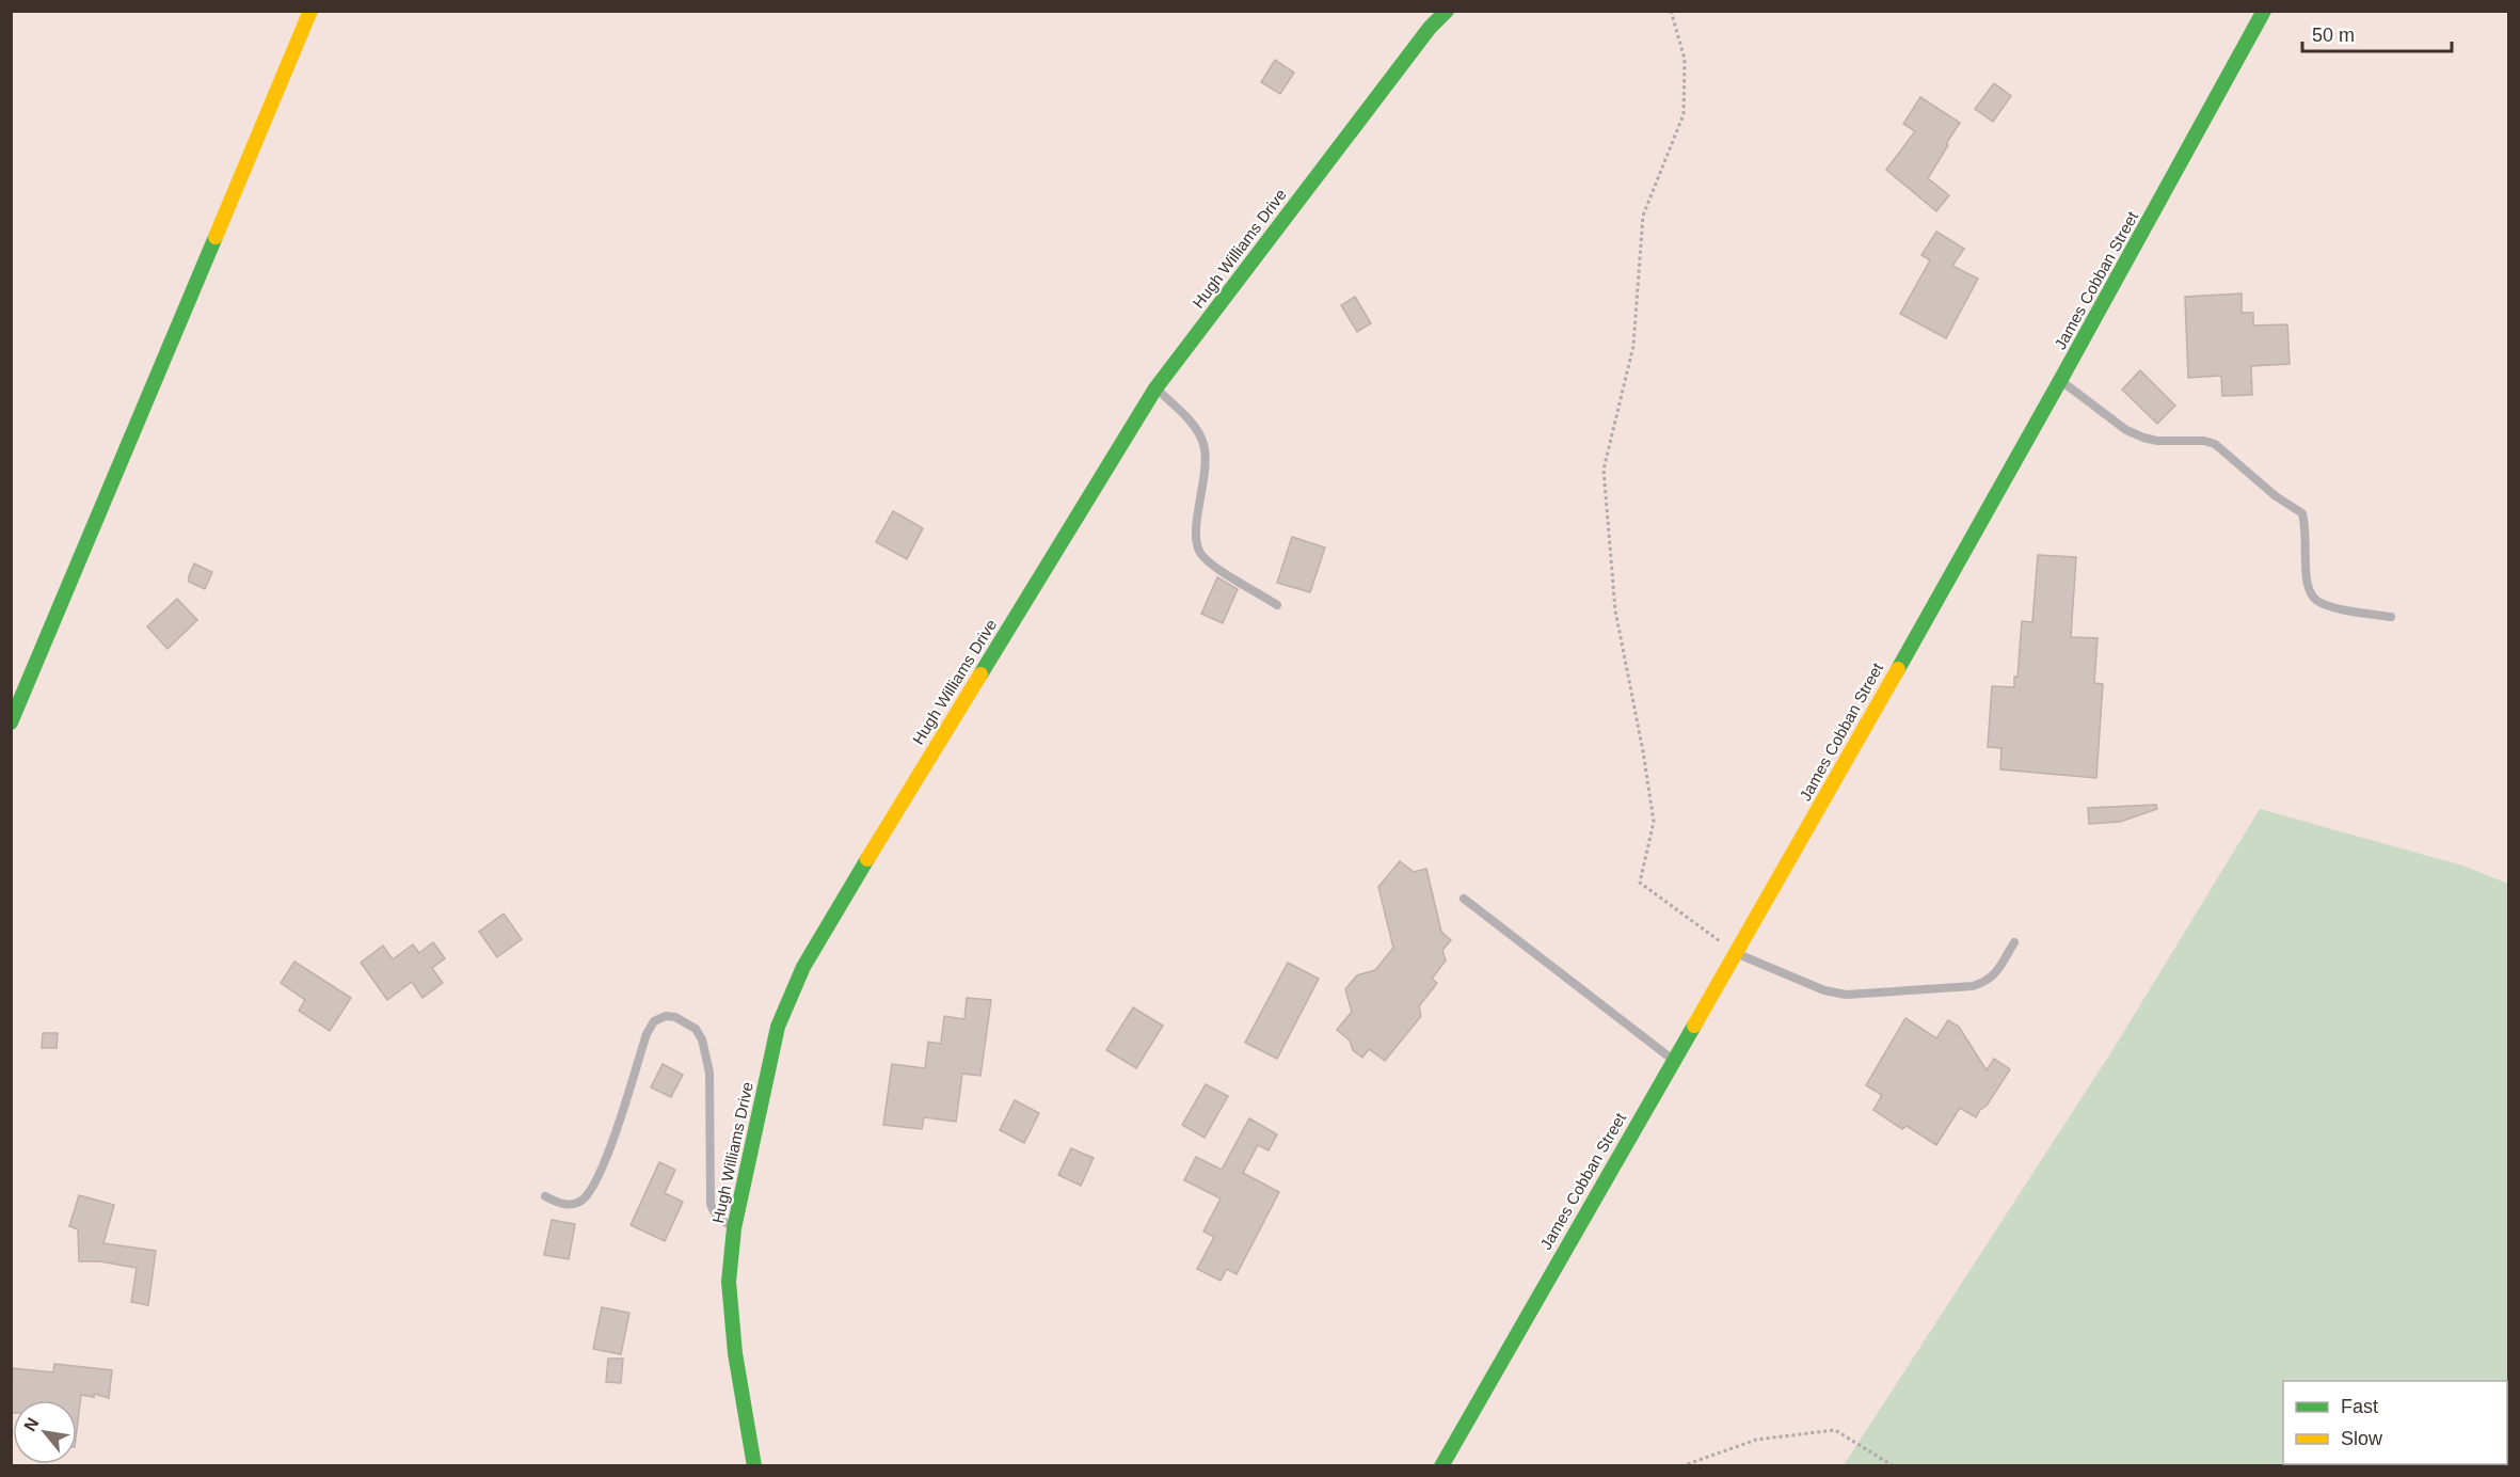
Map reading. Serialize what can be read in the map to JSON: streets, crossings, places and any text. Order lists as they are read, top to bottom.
{
  "streets": {
    "street": ["Hugh Williams Drive", "James Cobban Street"]
  },
  "legend": ["Fast", "Slow"],
  "scale_bar": "50 m",
  "north": "top left"
}
